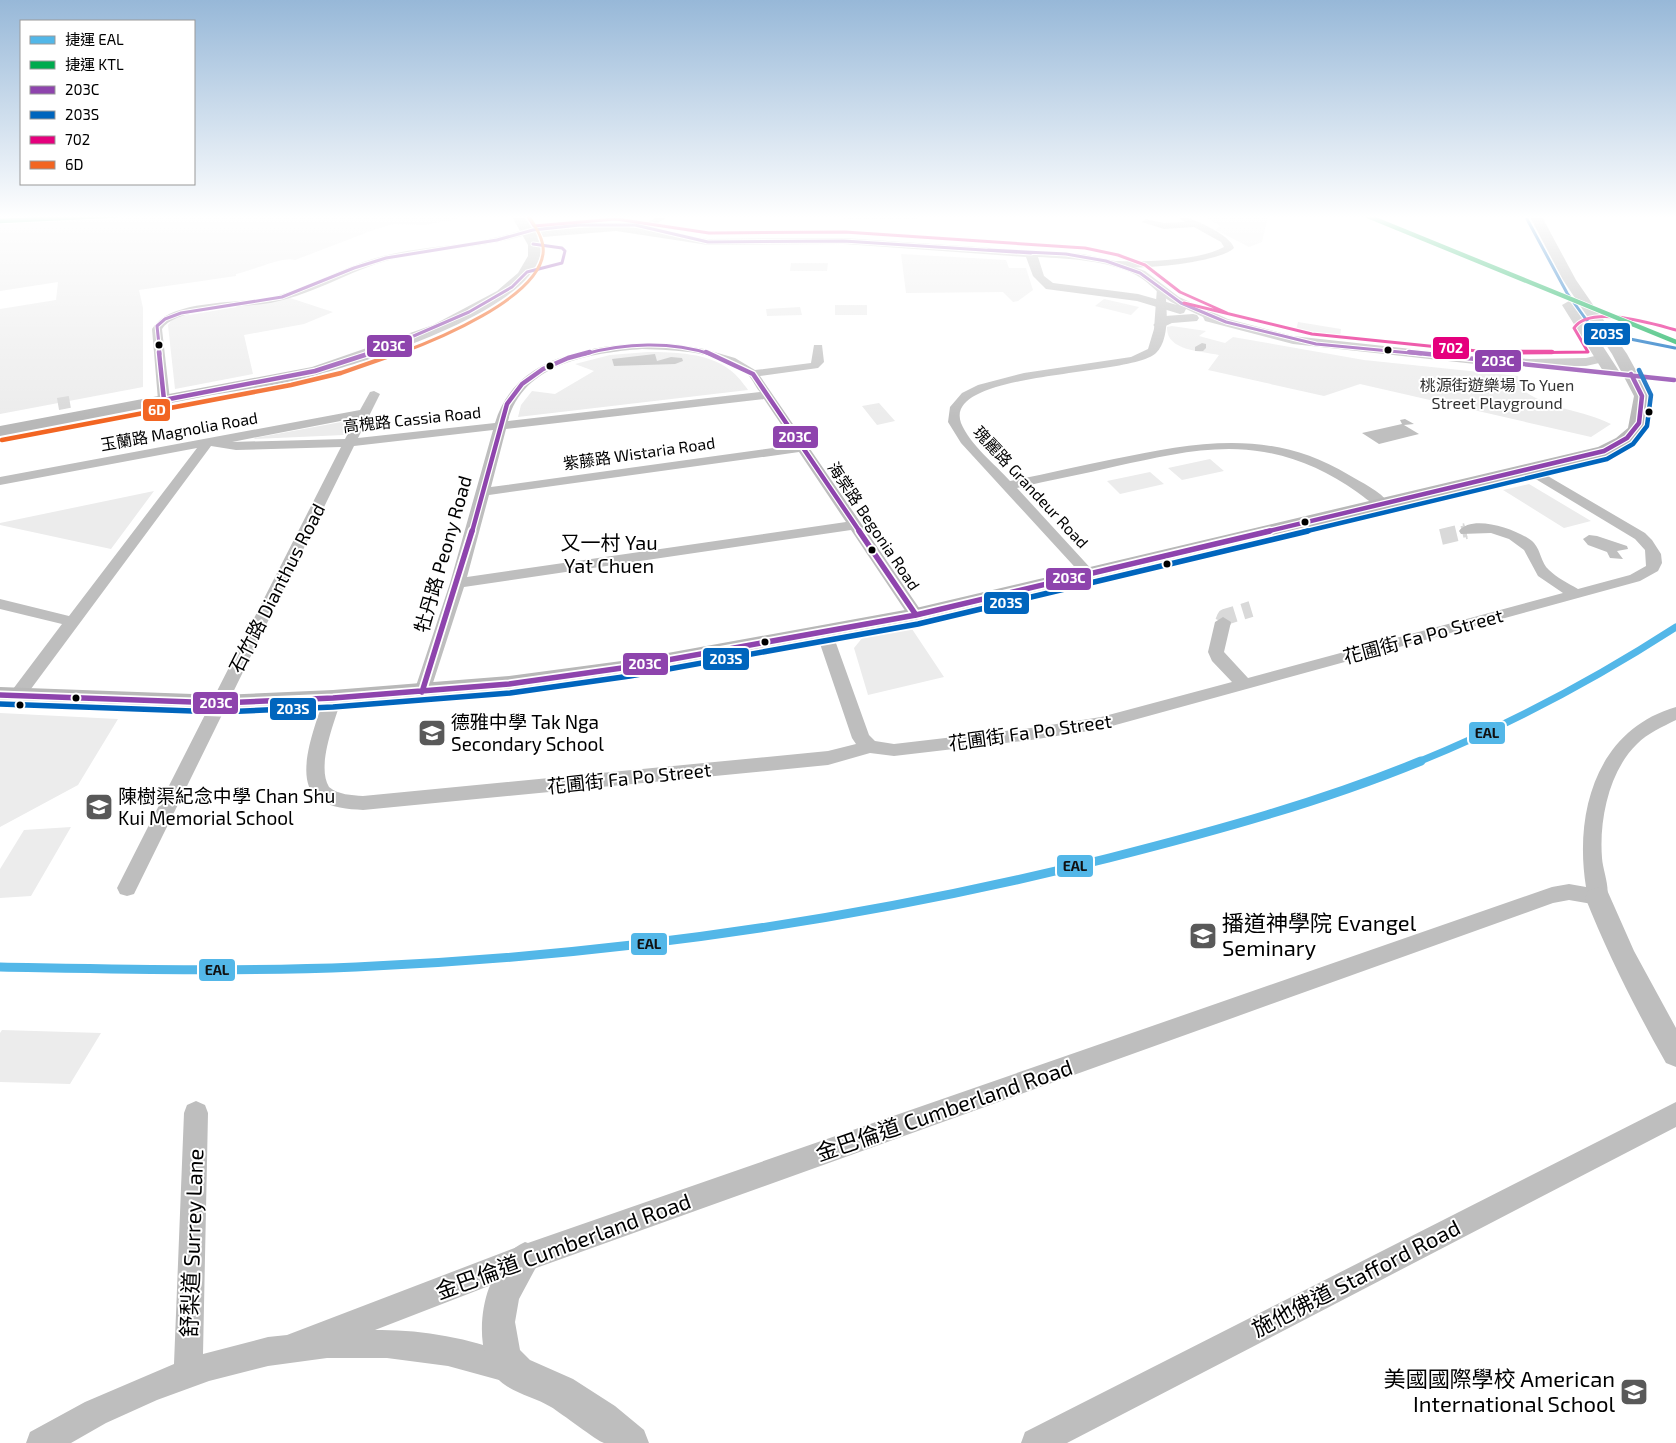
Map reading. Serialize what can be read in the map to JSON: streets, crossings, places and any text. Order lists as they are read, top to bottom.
{
  "streets": {
    "street": [
      "高槐路 Cassia Road",
      "玉蘭路 Magnolia Road",
      "紫藤路 Wistaria Road",
      "瑰麗路 Grandeur Road",
      "海棠路 Begonia Road",
      "牡丹路 Peony Road",
      "石竹路 Dianthus Road",
      "花圃街 Fa Po Street",
      "金巴倫道 Cumberland Road",
      "舒梨道 Surrey Lane",
      "施他佛道 Stafford Road"
    ]
  },
  "crossings": [
    ["高槐路 Cassia Road", "玉蘭路 Magnolia Road"],
    ["高槐路 Cassia Road", "海棠路 Begonia Road"],
    ["高槐路 Cassia Road", "牡丹路 Peony Road"],
    ["高槐路 Cassia Road", "石竹路 Dianthus Road"],
    ["玉蘭路 Magnolia Road", "石竹路 Dianthus Road"],
    ["紫藤路 Wistaria Road", "海棠路 Begonia Road"],
    ["紫藤路 Wistaria Road", "牡丹路 Peony Road"],
    ["海棠路 Begonia Road", "牡丹路 Peony Road"]
  ],
  "districts": ["又一村 Yau Yat Chuen"],
  "parks": ["桃源街遊樂場 To Yuen Street Playground"],
  "places": {
    "school or university": [
      "德雅中學 Tak Nga Secondary School",
      "陳樹渠紀念中學 Chan Shu Kui Memorial School",
      "播道神學院 Evangel Seminary",
      "美國國際學校 American International School"
    ]
  },
  "lines": [
    "metro line KTL",
    "transit line 203C",
    "transit line 203S",
    "transit line 702",
    "transit line 6D",
    "metro line EAL"
  ],
  "legend": [
    "捷運 EAL",
    "捷運 KTL",
    "203C",
    "203S",
    "702",
    "6D"
  ]
}
